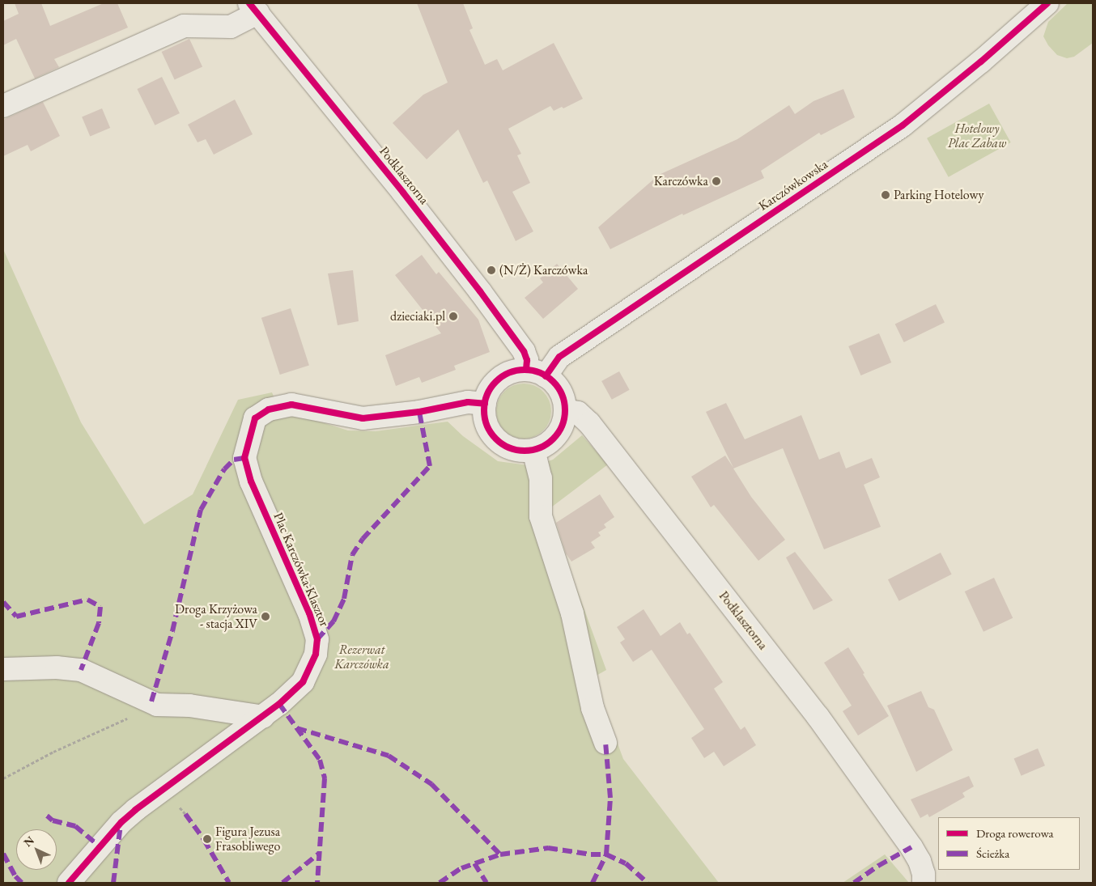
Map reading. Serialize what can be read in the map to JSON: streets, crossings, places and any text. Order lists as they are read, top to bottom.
{
  "streets": {
    "street": ["Podklasztorna", "Karczówkowska", "Plac Karczówka-Klasztor"]
  },
  "crossings": [
    ["Podklasztorna", "Karczówkowska"],
    ["Podklasztorna", "Plac Karczówka-Klasztor"],
    ["Karczówkowska", "Plac Karczówka-Klasztor"]
  ],
  "parks": ["Hotelowy Plac Zabaw", "Rezerwat Karczówka"],
  "places": [
    "Karczówka",
    "Parking Hotelowy",
    "(N/Ż) Karczówka",
    "dzieciaki.pl",
    "Droga Krzyżowa - stacja XIV",
    "Figura Jezusa Frasobliwego"
  ],
  "legend": ["Droga rowerowa", "Ścieżka"],
  "north": "top left"
}
